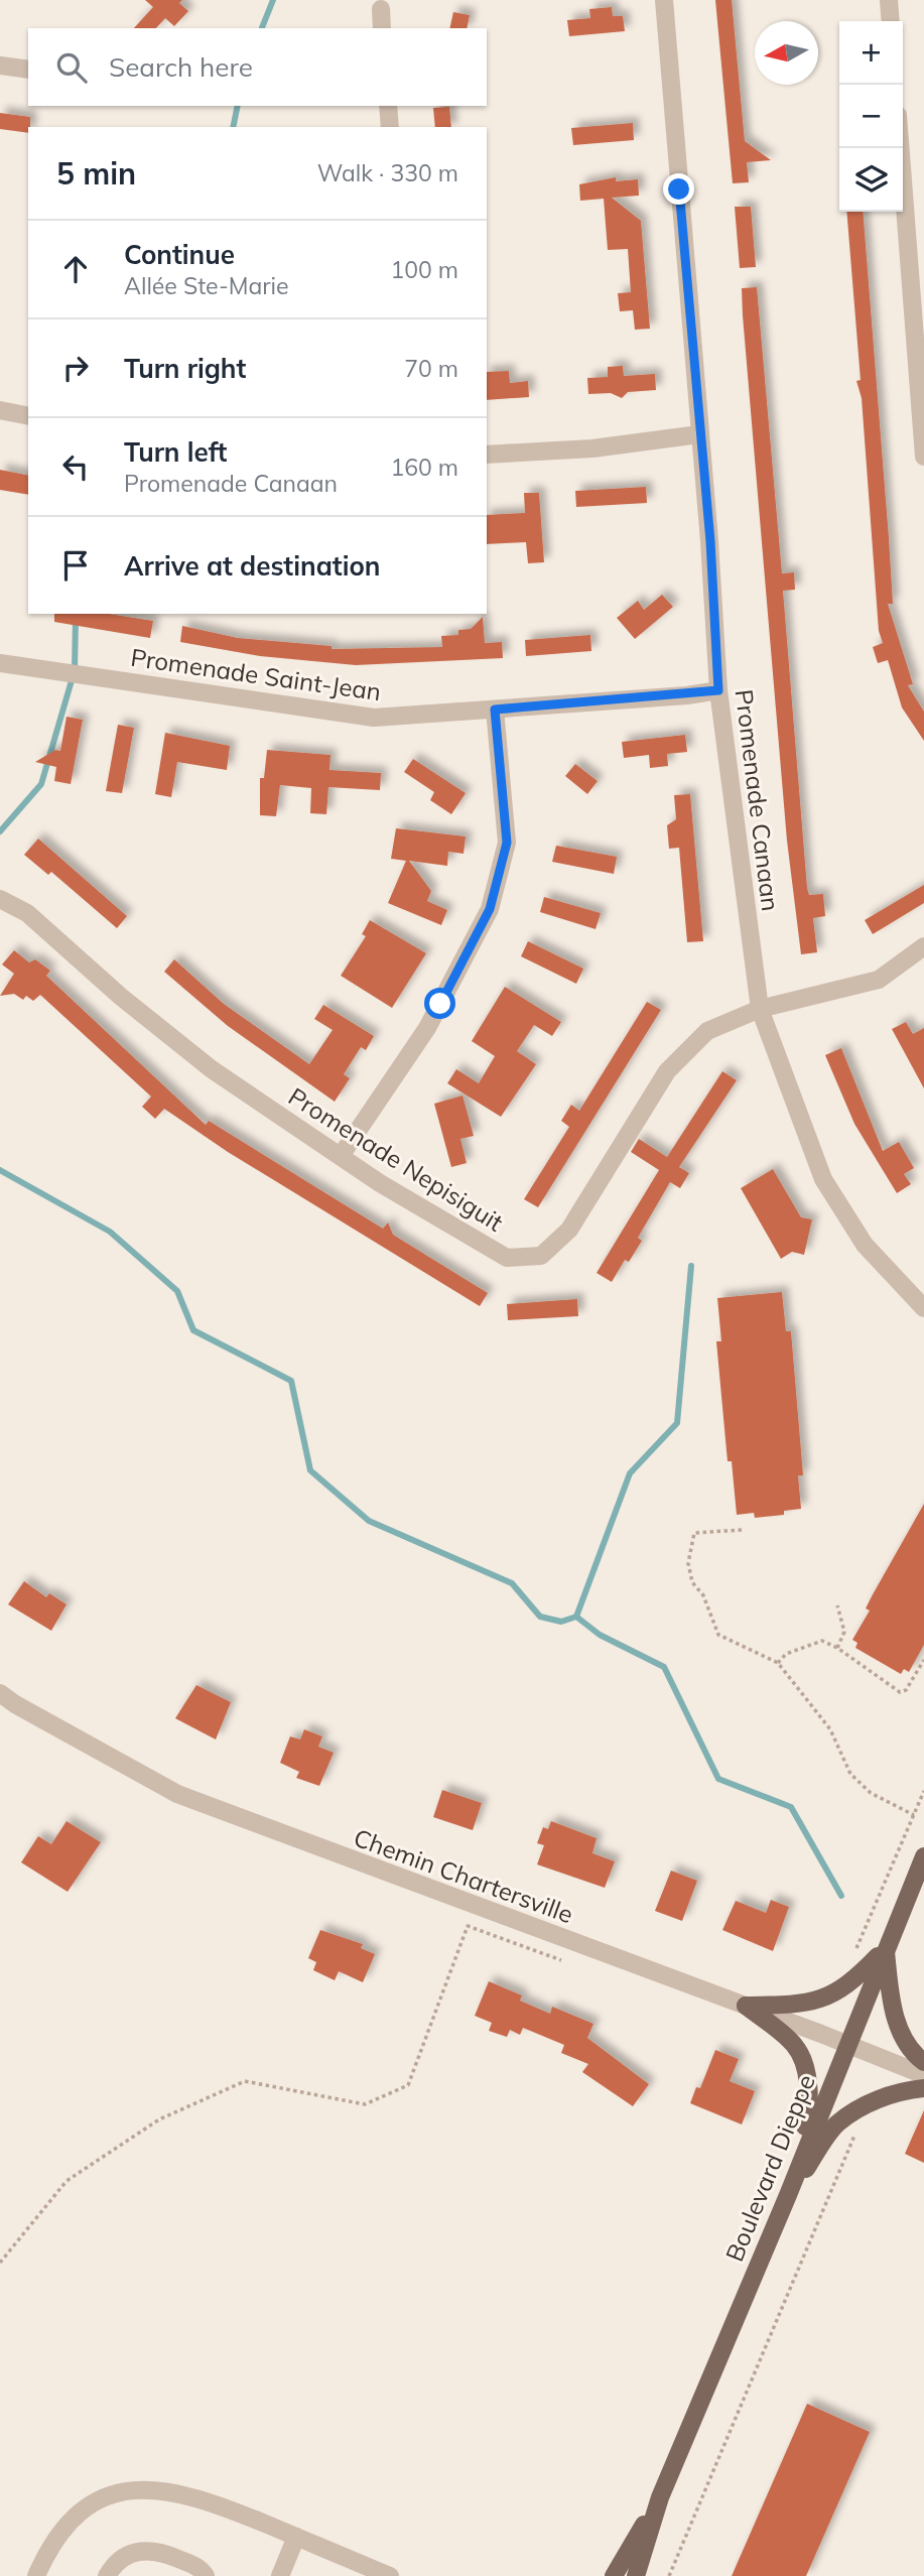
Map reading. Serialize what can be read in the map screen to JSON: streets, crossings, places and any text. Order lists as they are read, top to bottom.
{
  "streets": {
    "main road": ["Boulevard Dieppe"],
    "street": [
      "Promenade Saint-Jean",
      "Promenade Canaan",
      "Promenade Nepisiguit",
      "Chemin Chartersville"
    ]
  },
  "crossings": [
    ["Promenade Saint-Jean", "Promenade Canaan"],
    ["Promenade Canaan", "Promenade Nepisiguit"],
    ["Chemin Chartersville", "Boulevard Dieppe"]
  ],
  "north": "left",
  "page": {
    "map_buttons": ["+", "−"],
    "search": "Search here",
    "heading": ["5 min", "Walk · 330 m"],
    "list": [
      ["Continue", "Allée Ste-Marie", "100 m"],
      ["Turn right", "70 m"],
      ["Turn left", "Promenade Canaan", "160 m"],
      "Arrive at destination"
    ]
  }
}
